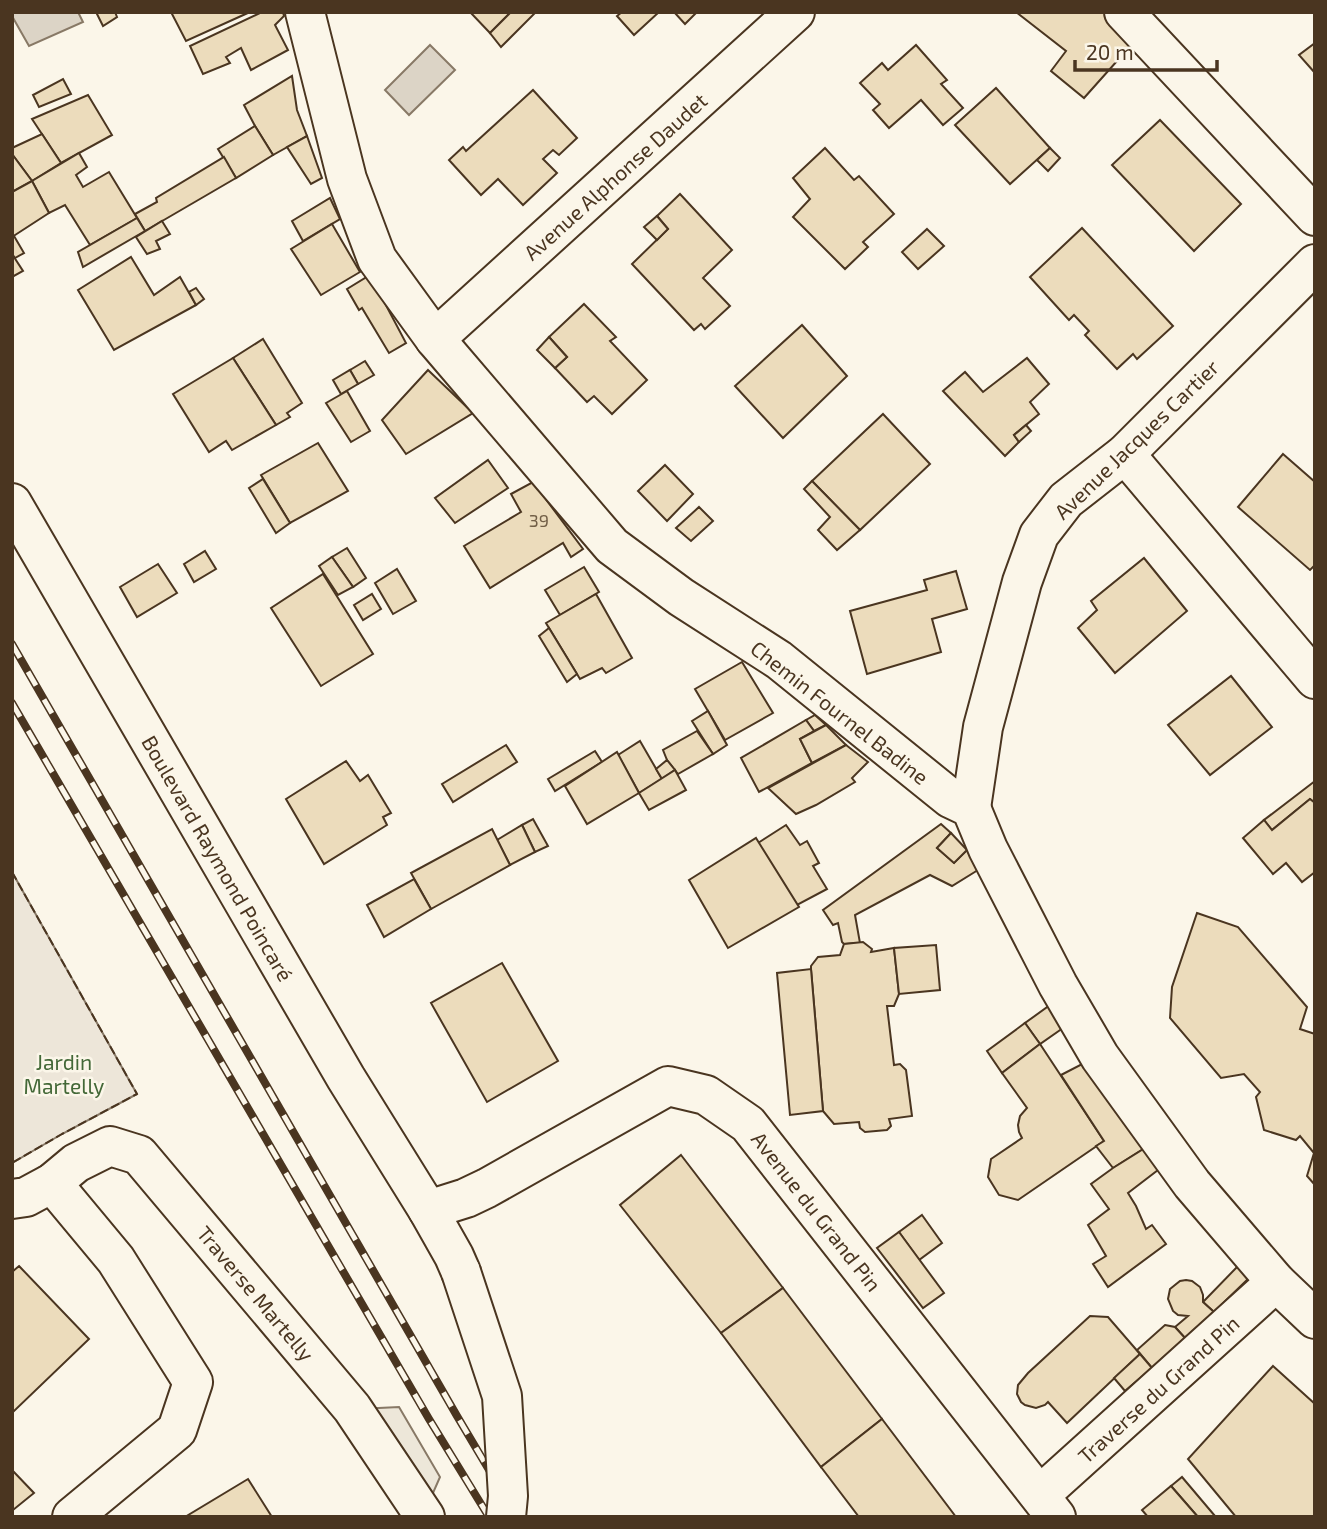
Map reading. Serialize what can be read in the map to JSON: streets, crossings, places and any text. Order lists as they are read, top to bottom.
{
  "streets": {
    "street": [
      "Avenue Alphonse Daudet",
      "Avenue Jacques Cartier",
      "Chemin Fournel Badine",
      "Boulevard Raymond Poincaré",
      "Avenue du Grand Pin",
      "Traverse Martelly",
      "Traverse du Grand Pin"
    ]
  },
  "crossings": [
    ["Avenue Alphonse Daudet", "Chemin Fournel Badine"],
    ["Avenue Jacques Cartier", "Chemin Fournel Badine"],
    ["Boulevard Raymond Poincaré", "Avenue du Grand Pin"],
    ["Avenue du Grand Pin", "Traverse du Grand Pin"]
  ],
  "parks": ["Jardin Martelly"],
  "house_numbers": ["39"],
  "scale_bar": "20 m"
}
